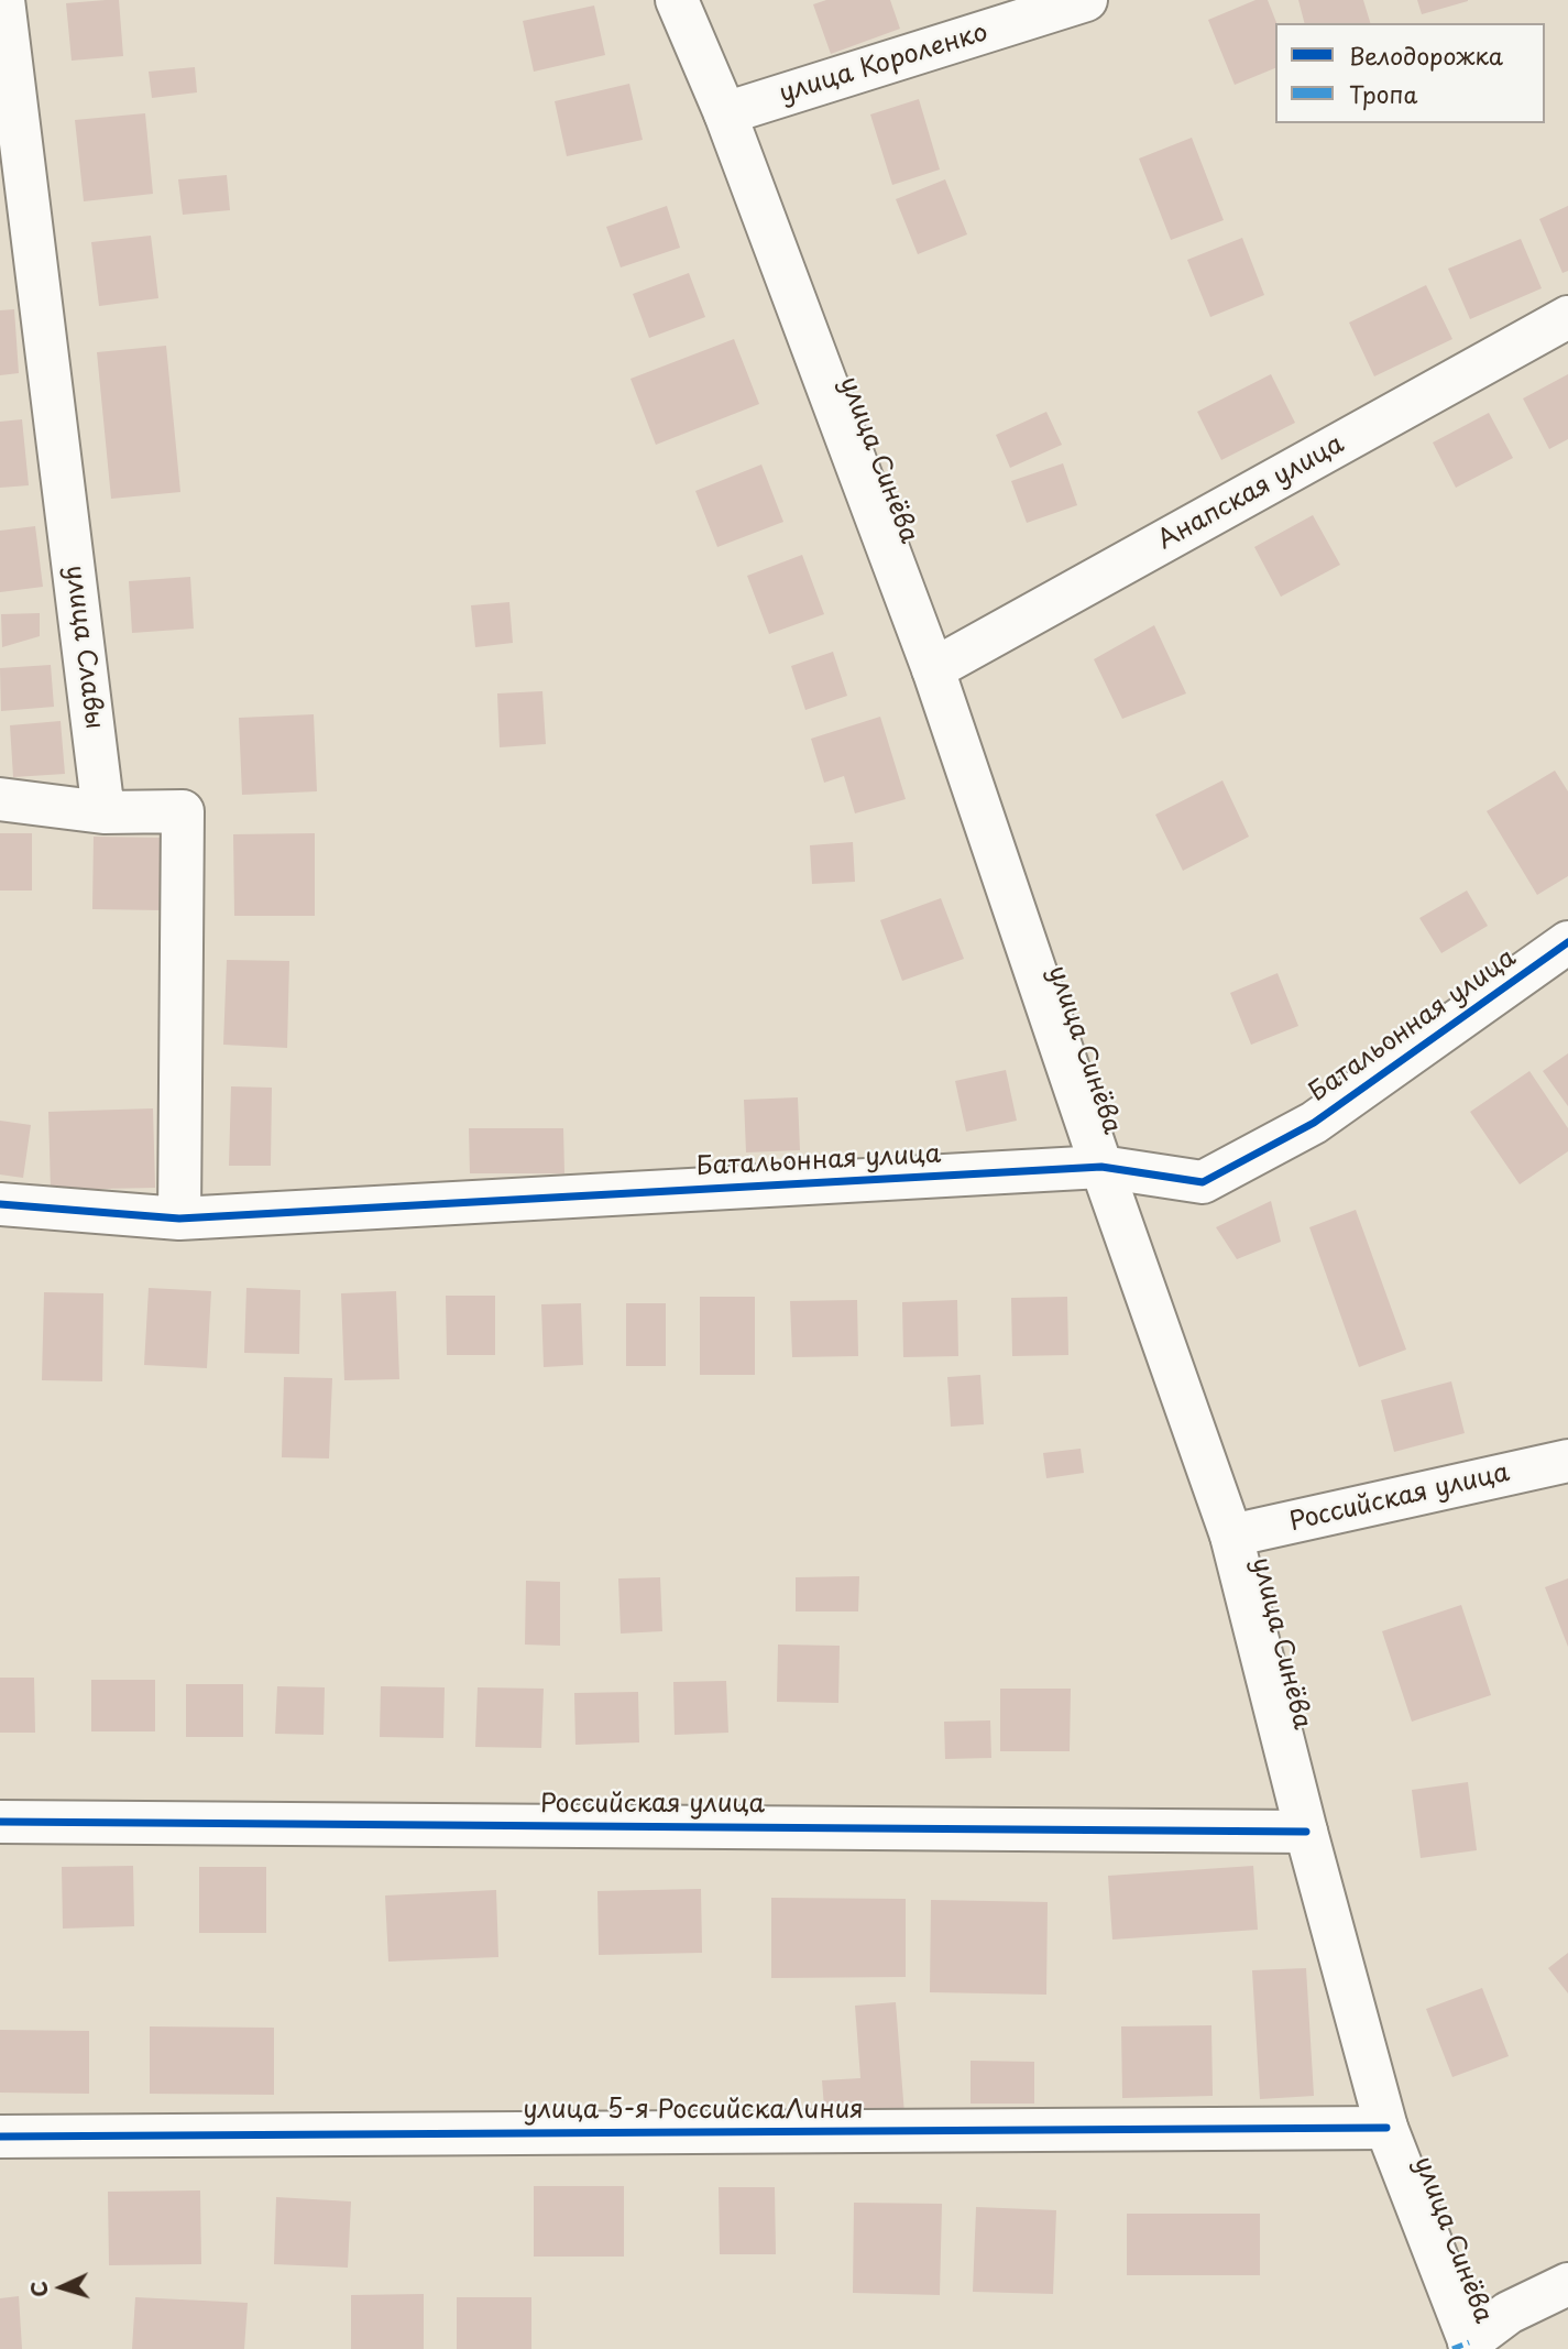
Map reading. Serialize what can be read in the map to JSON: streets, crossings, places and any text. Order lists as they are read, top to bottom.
{
  "streets": {
    "street": [
      "улица Короленко",
      "улица Синёва",
      "Анапская улица",
      "улица Славы",
      "Батальонная улица",
      "Российская улица",
      "улица 5-я РоссийскаЛиния"
    ]
  },
  "crossings": [
    ["улица Короленко", "улица Синёва"],
    ["улица Синёва", "Анапская улица"],
    ["улица Синёва", "Батальонная улица"],
    ["улица Синёва", "Российская улица"],
    ["улица Синёва", "улица 5-я РоссийскаЛиния"]
  ],
  "legend": ["Велодорожка", "Тропа"],
  "north": "left"
}
